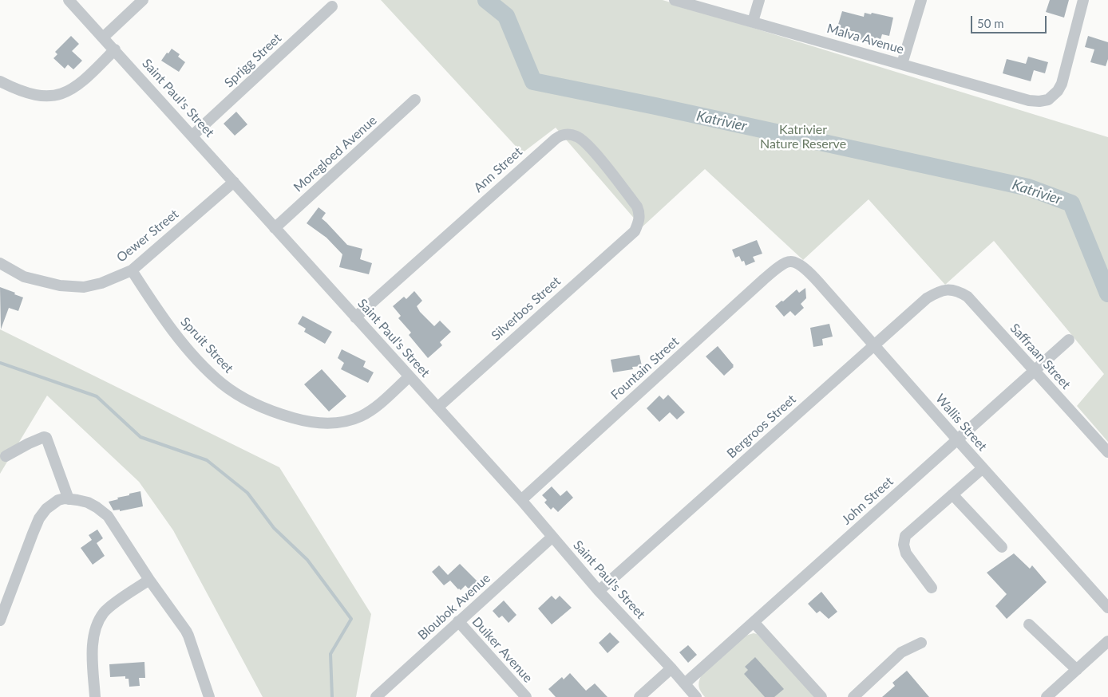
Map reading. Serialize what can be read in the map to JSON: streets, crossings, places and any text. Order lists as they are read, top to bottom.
{
  "streets": {
    "street": [
      "Malva Avenue",
      "Sprigg Street",
      "Saint Paul's Street",
      "Moregloed Avenue",
      "Ann Street",
      "Oewer Street",
      "Silverbos Street",
      "Spruit Street",
      "Saffraan Street",
      "Fountain Street",
      "Wallis Street",
      "Bergroos Street",
      "John Street",
      "Bloubok Avenue",
      "Duiker Avenue"
    ]
  },
  "crossings": [
    ["Sprigg Street", "Saint Paul's Street"],
    ["Saint Paul's Street", "Moregloed Avenue"],
    ["Saint Paul's Street", "Ann Street"],
    ["Saint Paul's Street", "Oewer Street"],
    ["Saint Paul's Street", "Silverbos Street"],
    ["Saint Paul's Street", "Spruit Street"],
    ["Saint Paul's Street", "Fountain Street"],
    ["Saint Paul's Street", "Bergroos Street"],
    ["Saint Paul's Street", "John Street"],
    ["Saint Paul's Street", "Bloubok Avenue"],
    ["Ann Street", "Silverbos Street"],
    ["Oewer Street", "Spruit Street"],
    ["Saffraan Street", "Bergroos Street"],
    ["Saffraan Street", "John Street"],
    ["Fountain Street", "Wallis Street"],
    ["Wallis Street", "Bergroos Street"],
    ["Wallis Street", "John Street"],
    ["Bloubok Avenue", "Duiker Avenue"]
  ],
  "water": ["Katrivier"],
  "parks": ["Katrivier Nature Reserve"],
  "scale_bar": "50 m"
}
